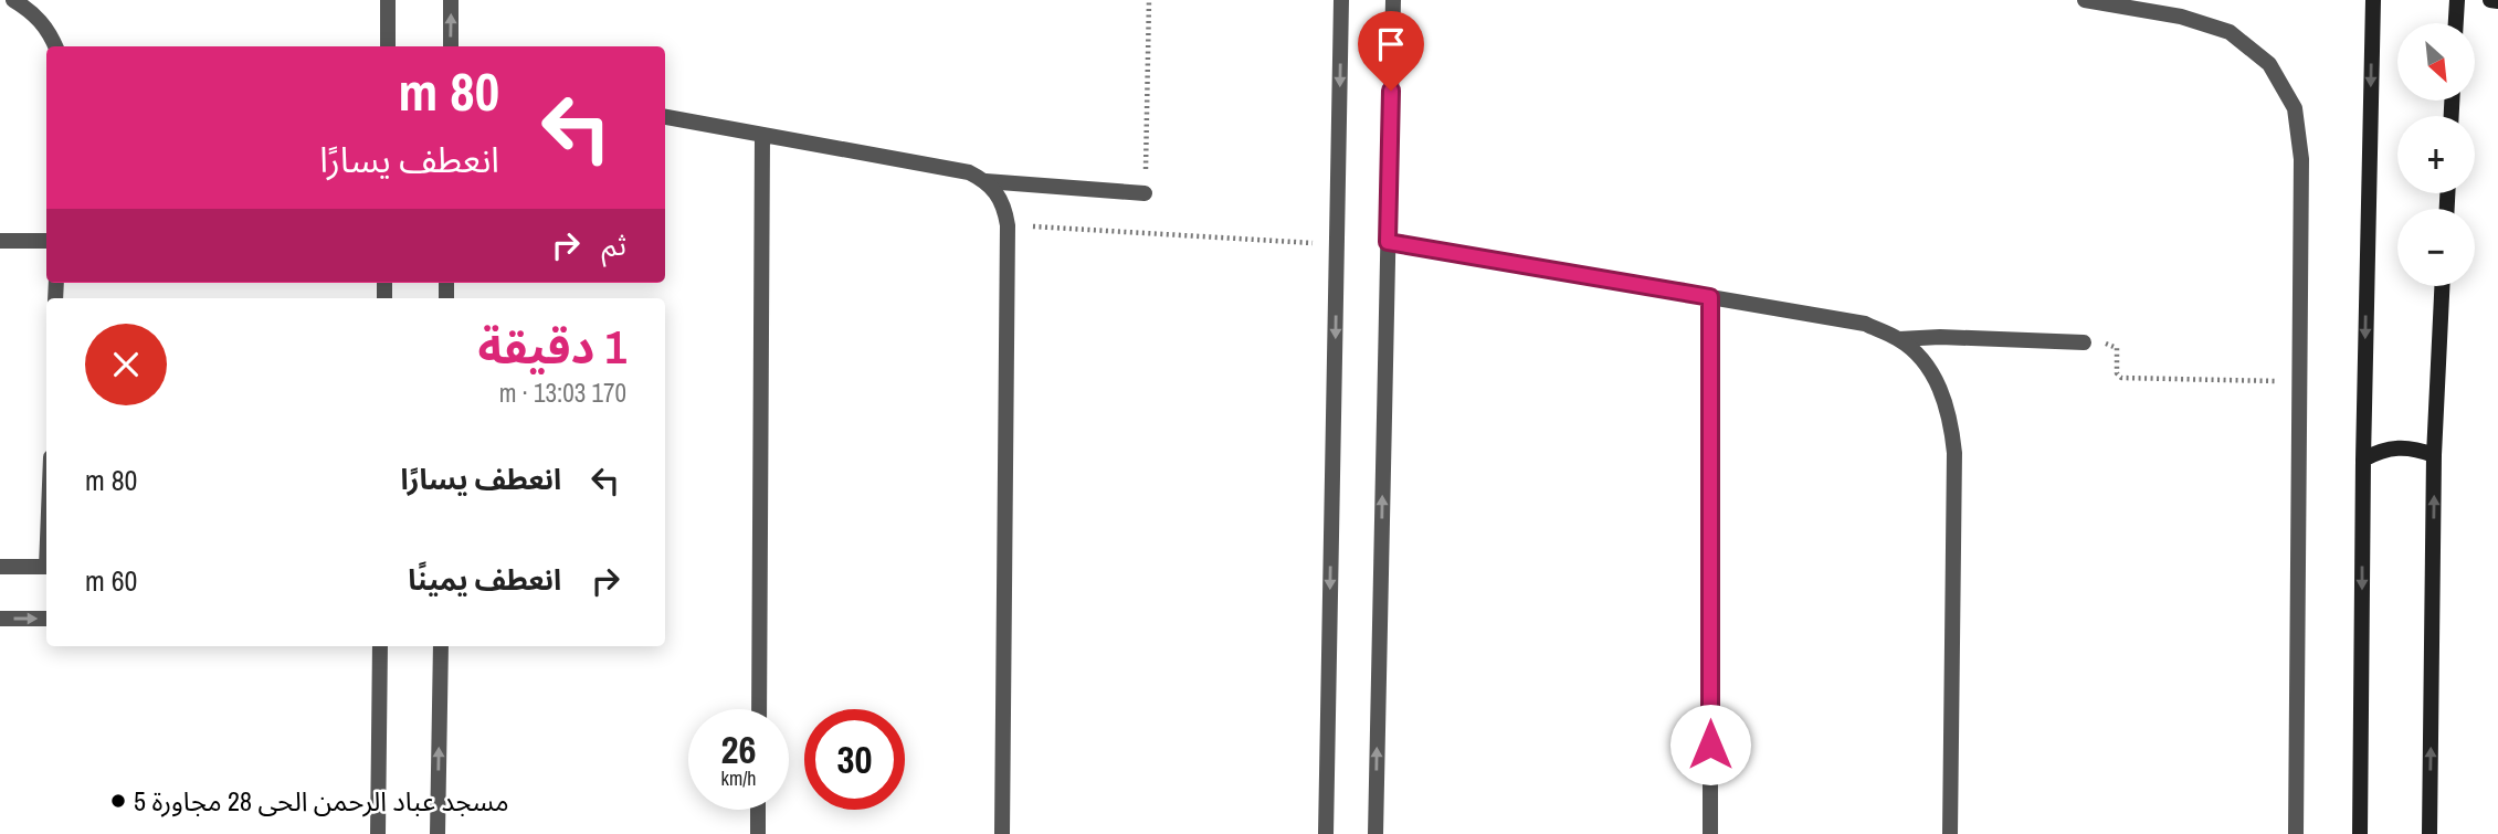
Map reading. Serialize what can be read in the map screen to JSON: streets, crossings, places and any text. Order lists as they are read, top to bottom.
{
  "places": ["مسجد عباد الرحمن الحى 28 مجاورة 5"],
  "north": "bottom right",
  "page": {
    "map_buttons": ["+", "−"],
    "turn": ["80 m", "انعطف يسارًا"],
    "then": "ثم",
    "heading": ["1 دقيقة", "170 m · 13:03"],
    "list": [
      {
        "name": "انعطف يسارًا",
        "value": "80 m"
      },
      {
        "name": "انعطف يمينًا",
        "value": "60 m"
      }
    ],
    "speed": "26 km/h",
    "limit": "30"
  }
}
